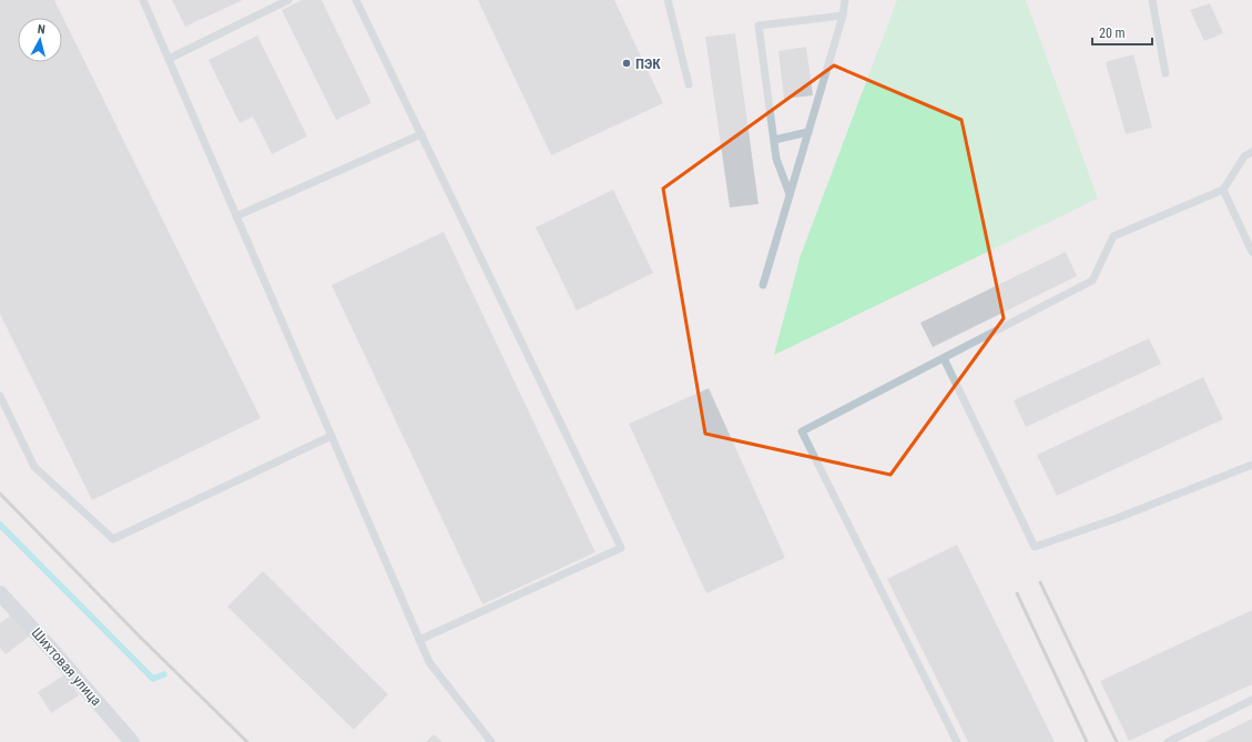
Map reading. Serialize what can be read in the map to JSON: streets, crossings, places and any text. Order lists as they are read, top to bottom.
{
  "streets": {
    "street": ["Шихтовая улица"]
  },
  "places": ["ПЭК"],
  "scale_bar": "20 m",
  "north": "top"
}
